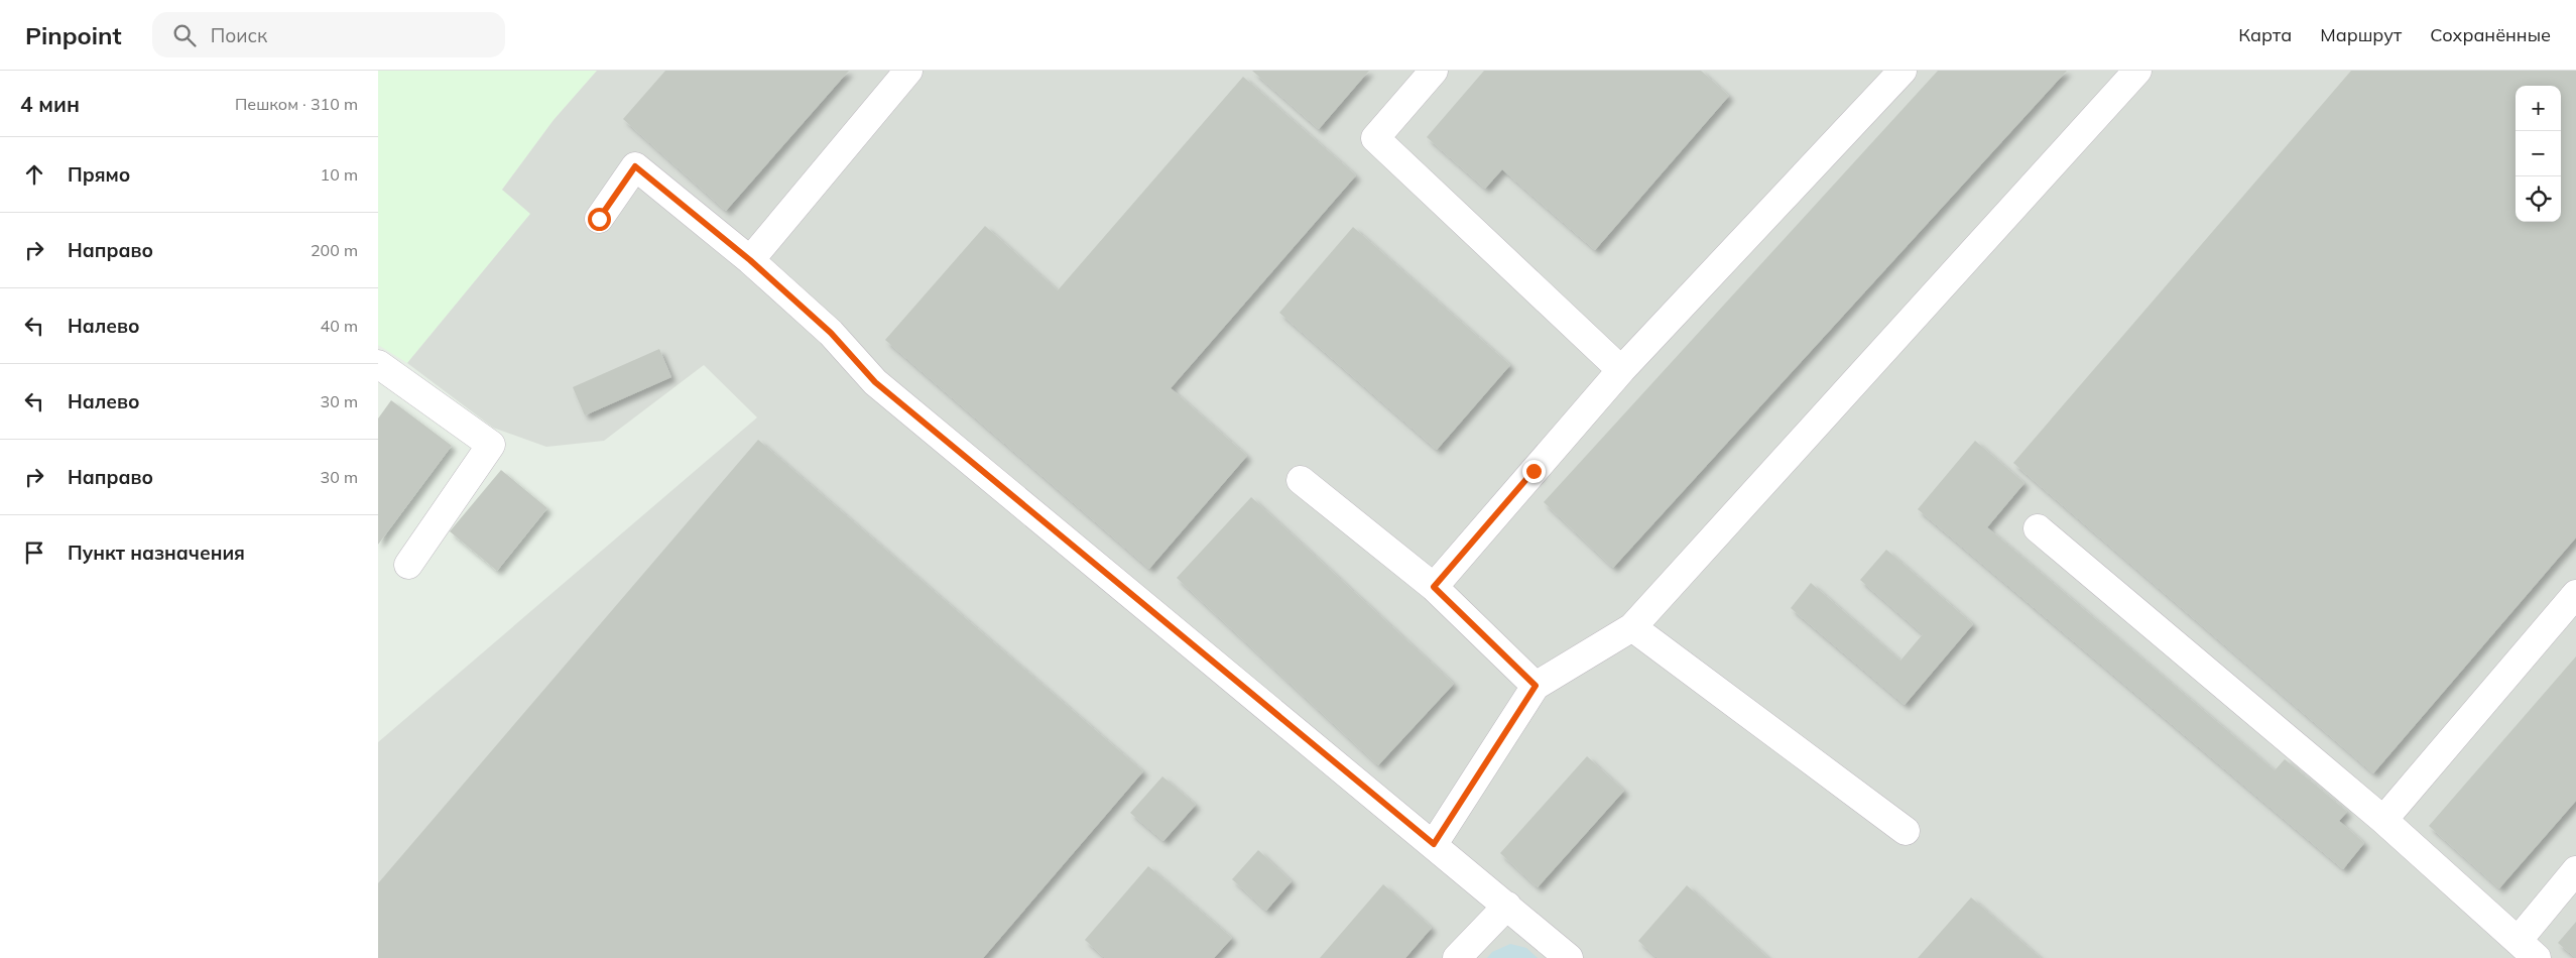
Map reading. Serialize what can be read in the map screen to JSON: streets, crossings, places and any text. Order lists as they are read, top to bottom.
{
  "page": {
    "header": "Pinpoint",
    "search": "Поиск",
    "nav": ["Карта", "Маршрут", "Сохранённые"],
    "heading": ["4 мин", "Пешком · 310 m"],
    "map_buttons": ["+", "−"],
    "list": [
      ["Прямо", "10 m"],
      ["Направо", "200 m"],
      ["Налево", "40 m"],
      ["Налево", "30 m"],
      ["Направо", "30 m"],
      "Пункт назначения"
    ]
  }
}
